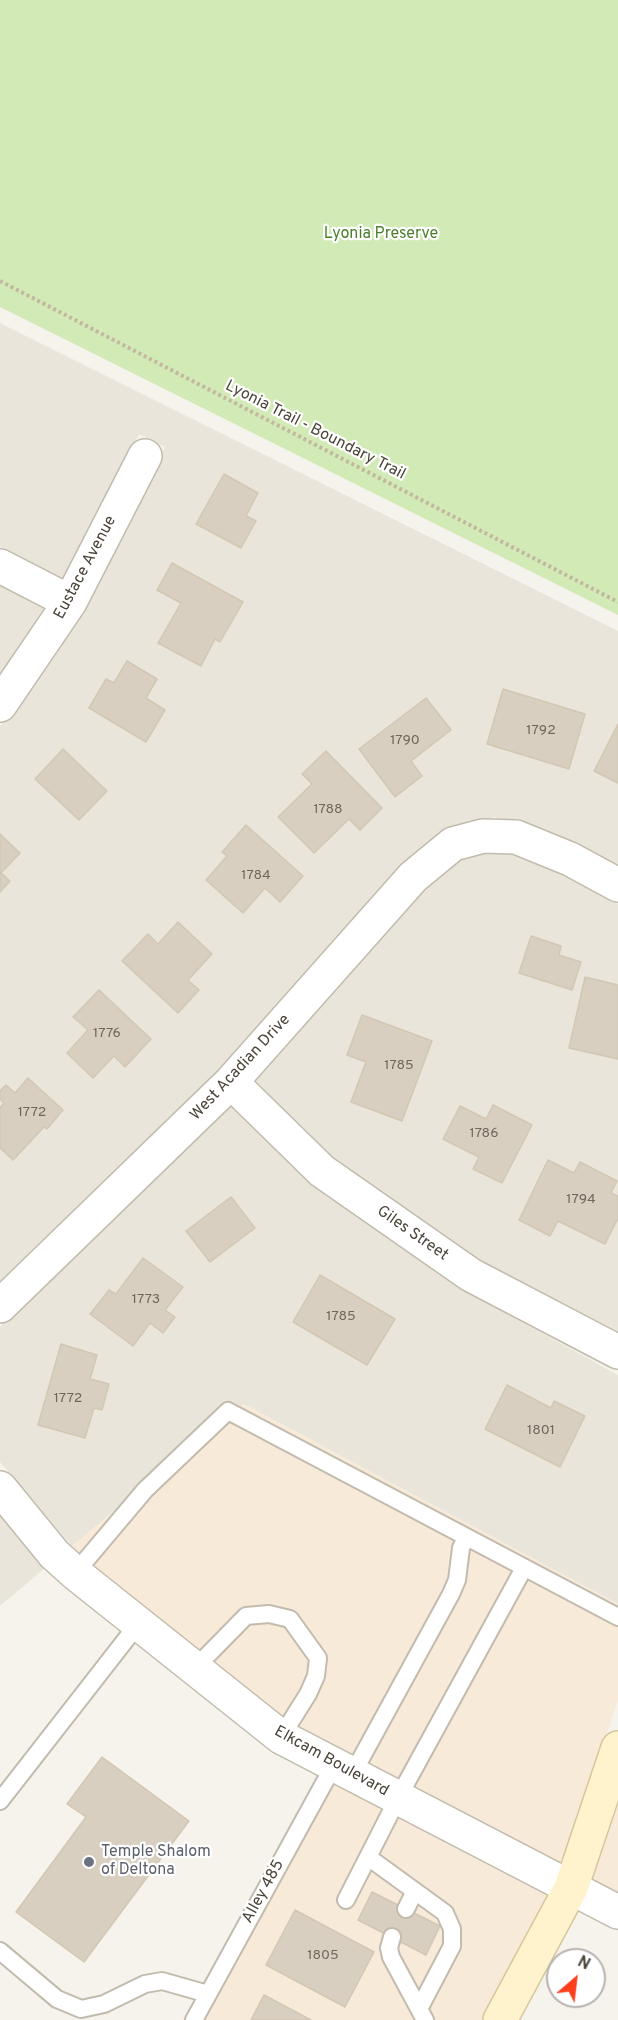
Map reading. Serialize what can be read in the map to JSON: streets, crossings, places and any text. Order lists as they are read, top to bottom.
{
  "streets": {
    "street": [
      "Eustace Avenue",
      "West Acadian Drive",
      "Giles Street",
      "Elkcam Boulevard"
    ],
    "lane": ["Alley 485"],
    "path": ["Lyonia Trail - Boundary Trail"]
  },
  "crossings": [
    ["West Acadian Drive", "Giles Street"],
    ["Elkcam Boulevard", "Alley 485"]
  ],
  "parks": ["Lyonia Preserve"],
  "places": ["Temple Shalom of Deltona"],
  "house_numbers": [
    "1792",
    "1790",
    "1788",
    "1784",
    "1776",
    "1785",
    "1772",
    "1786",
    "1794",
    "1773",
    "1785",
    "1772",
    "1801",
    "1805"
  ],
  "north": "top right"
}
